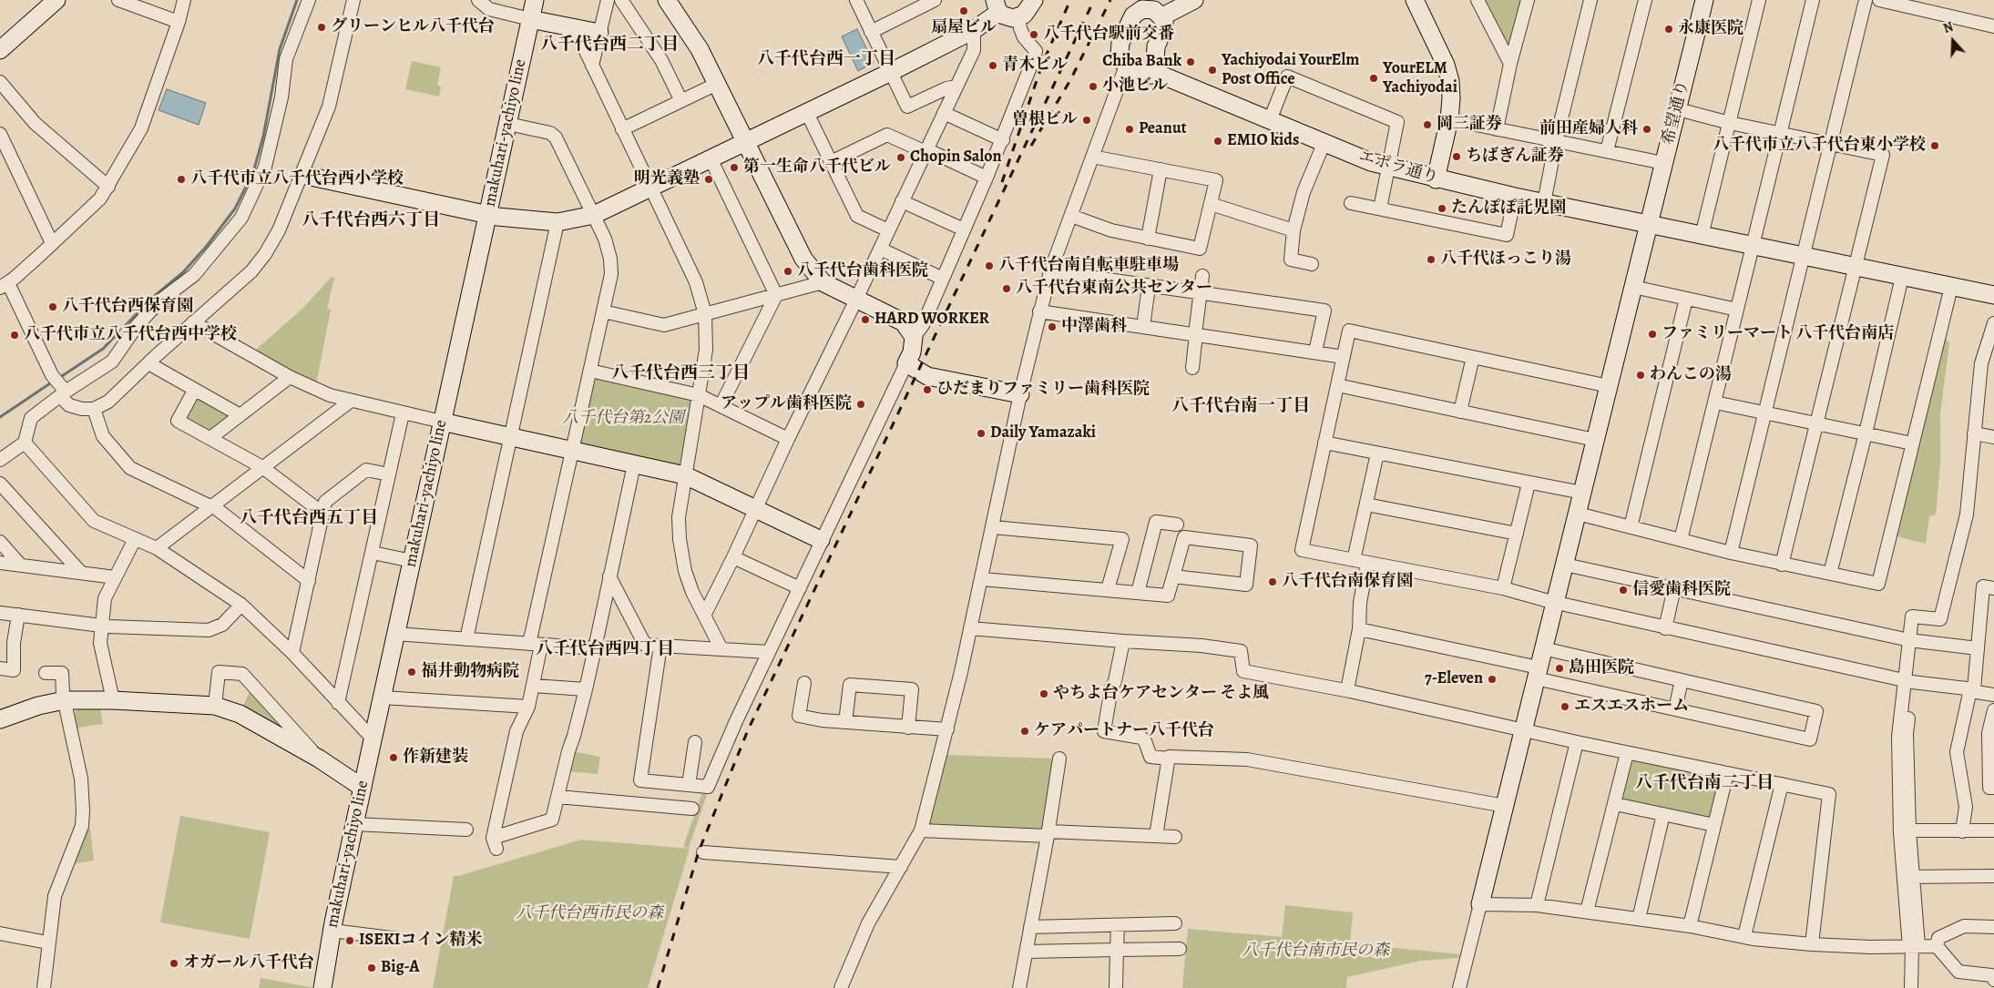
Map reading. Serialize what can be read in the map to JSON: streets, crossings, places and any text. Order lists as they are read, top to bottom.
{
  "streets": {
    "street": ["希望通り", "makuhari-yachiyo line", "エポラ通り"]
  },
  "crossings": [
    ["希望通り", "エポラ通り"]
  ],
  "districts": [
    "八千代台西二丁目",
    "八千代台西一丁目",
    "八千代台西六丁目",
    "八千代台西三丁目",
    "八千代台南一丁目",
    "八千代台西五丁目",
    "八千代台西四丁目",
    "八千代台南二丁目"
  ],
  "parks": ["八千代台第2公園", "八千代台西市民の森", "八千代台南市民の森"],
  "places": [
    "扇屋ビル",
    "グリーンヒル八千代台",
    "永康医院",
    "八千代台駅前交番",
    "Chiba Bank",
    "青木ビル",
    "Yachiyodai YourElm Post Office",
    "YourELM Yachiyodai",
    "小池ビル",
    "曽根ビル",
    "岡三証券",
    "Peanut",
    "前田産婦人科",
    "EMIO kids",
    "八千代市立八千代台東小学校",
    "ちばぎん証券",
    "Chopin Salon",
    "第一生命八千代ビル",
    "八千代市立八千代台西小学校",
    "明光義塾",
    "たんぽぽ託児園",
    "八千代ほっこり湯",
    "八千代台南自転車駐車場",
    "八千代台歯科医院",
    "八千代台東南公共センター",
    "八千代台西保育園",
    "HARD WORKER",
    "中澤歯科",
    "ファミリーマート 八千代台南店",
    "八千代市立八千代台西中学校",
    "わんこの湯",
    "ひだまりファミリー歯科医院",
    "アップル歯科医院",
    "Daily Yamazaki",
    "八千代台南保育園",
    "信愛歯科医院",
    "島田医院",
    "福井動物病院",
    "7-Eleven",
    "やちよ台ケアセンター そよ風",
    "エスエスホーム",
    "ケアパートナー八千代台",
    "作新建装",
    "ISEKIコイン精米",
    "オガール八千代台",
    "Big-A"
  ],
  "north": "top"
}
